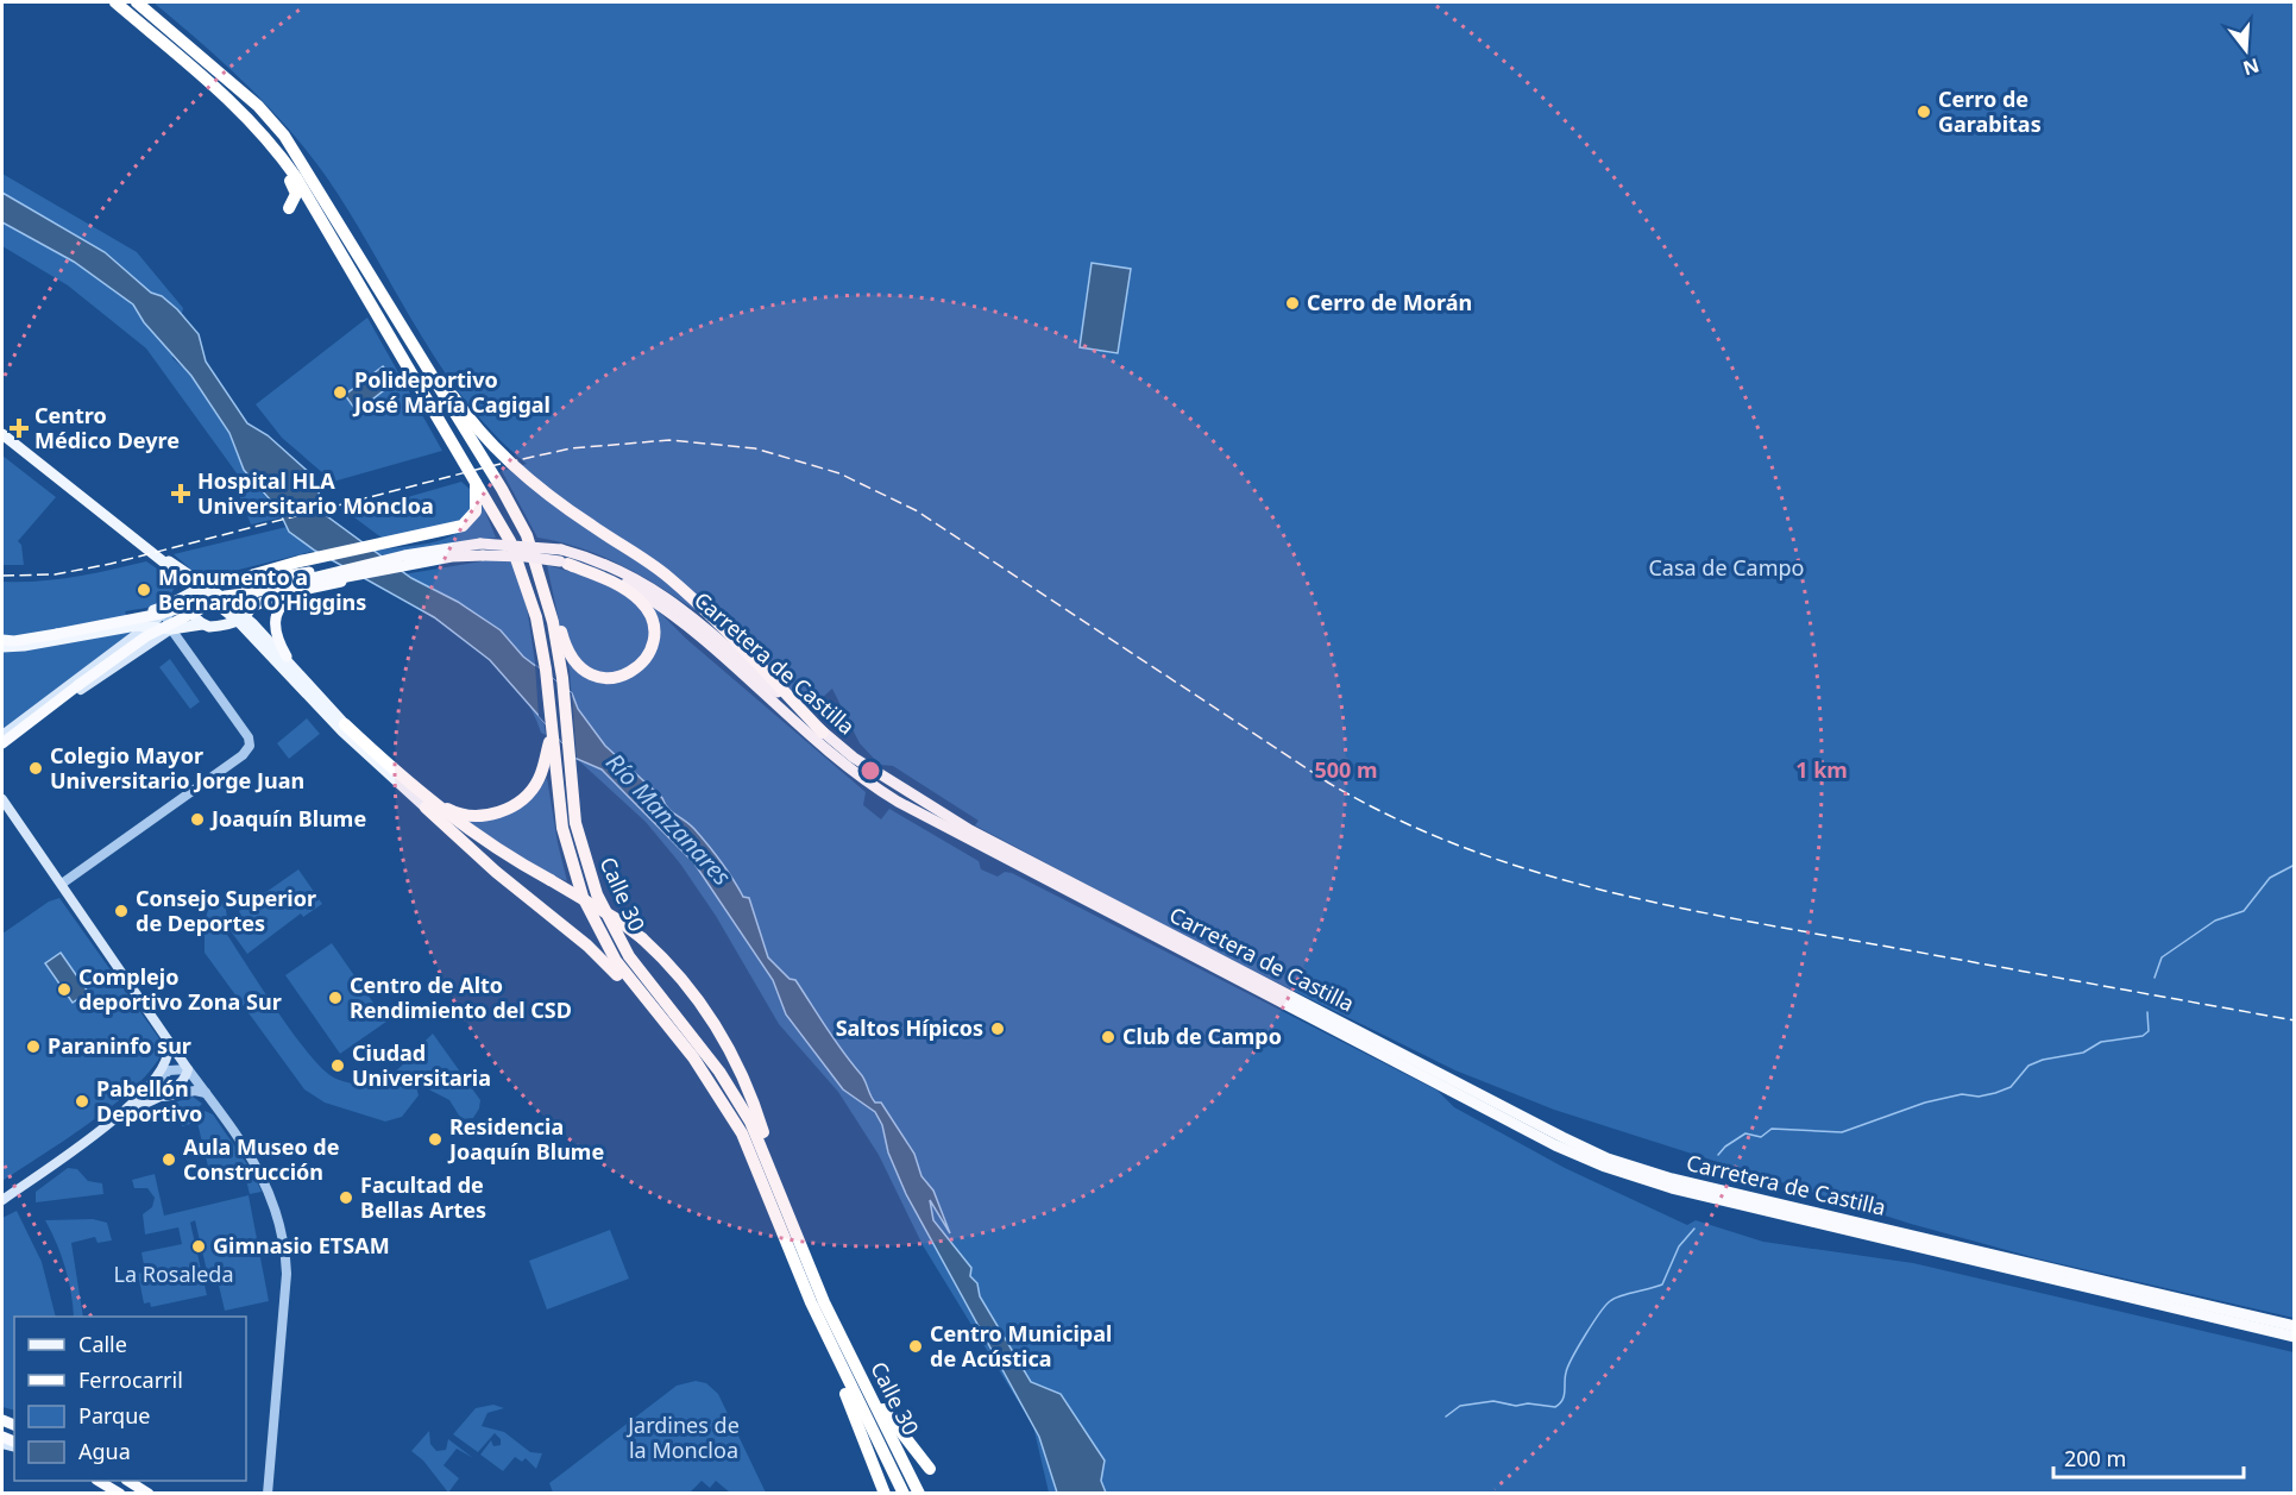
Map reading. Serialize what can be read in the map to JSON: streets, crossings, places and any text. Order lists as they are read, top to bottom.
{
  "streets": {
    "highway": ["Carretera de Castilla", "Calle 30"]
  },
  "water": ["Río Manzanares"],
  "parks": ["Casa de Campo", "La Rosaleda", "Jardines de la Moncloa"],
  "places": {
    "other": [
      "Cerro de Garabitas",
      "Cerro de Morán",
      "Polideportivo José María Cagigal",
      "Monumento a Bernardo O'Higgins",
      "Colegio Mayor Universitario Jorge Juan",
      "Joaquín Blume",
      "Consejo Superior de Deportes",
      "Complejo deportivo Zona Sur",
      "Centro de Alto Rendimiento del CSD",
      "Saltos Hípicos",
      "Club de Campo",
      "Paraninfo sur",
      "Ciudad Universitaria",
      "Pabellón Deportivo",
      "Residencia Joaquín Blume",
      "Aula Museo de Construcción",
      "Facultad de Bellas Artes",
      "Gimnasio ETSAM",
      "Centro Municipal de Acústica"
    ],
    "health": ["Centro Médico Deyre", "Hospital HLA Universitario Moncloa"]
  },
  "legend": [
    "Calle",
    "Ferrocarril",
    "Parque",
    "Agua"
  ],
  "scale_bar": "200 m",
  "north": "bottom",
  "rings": ["500 m", "1 km"]
}
